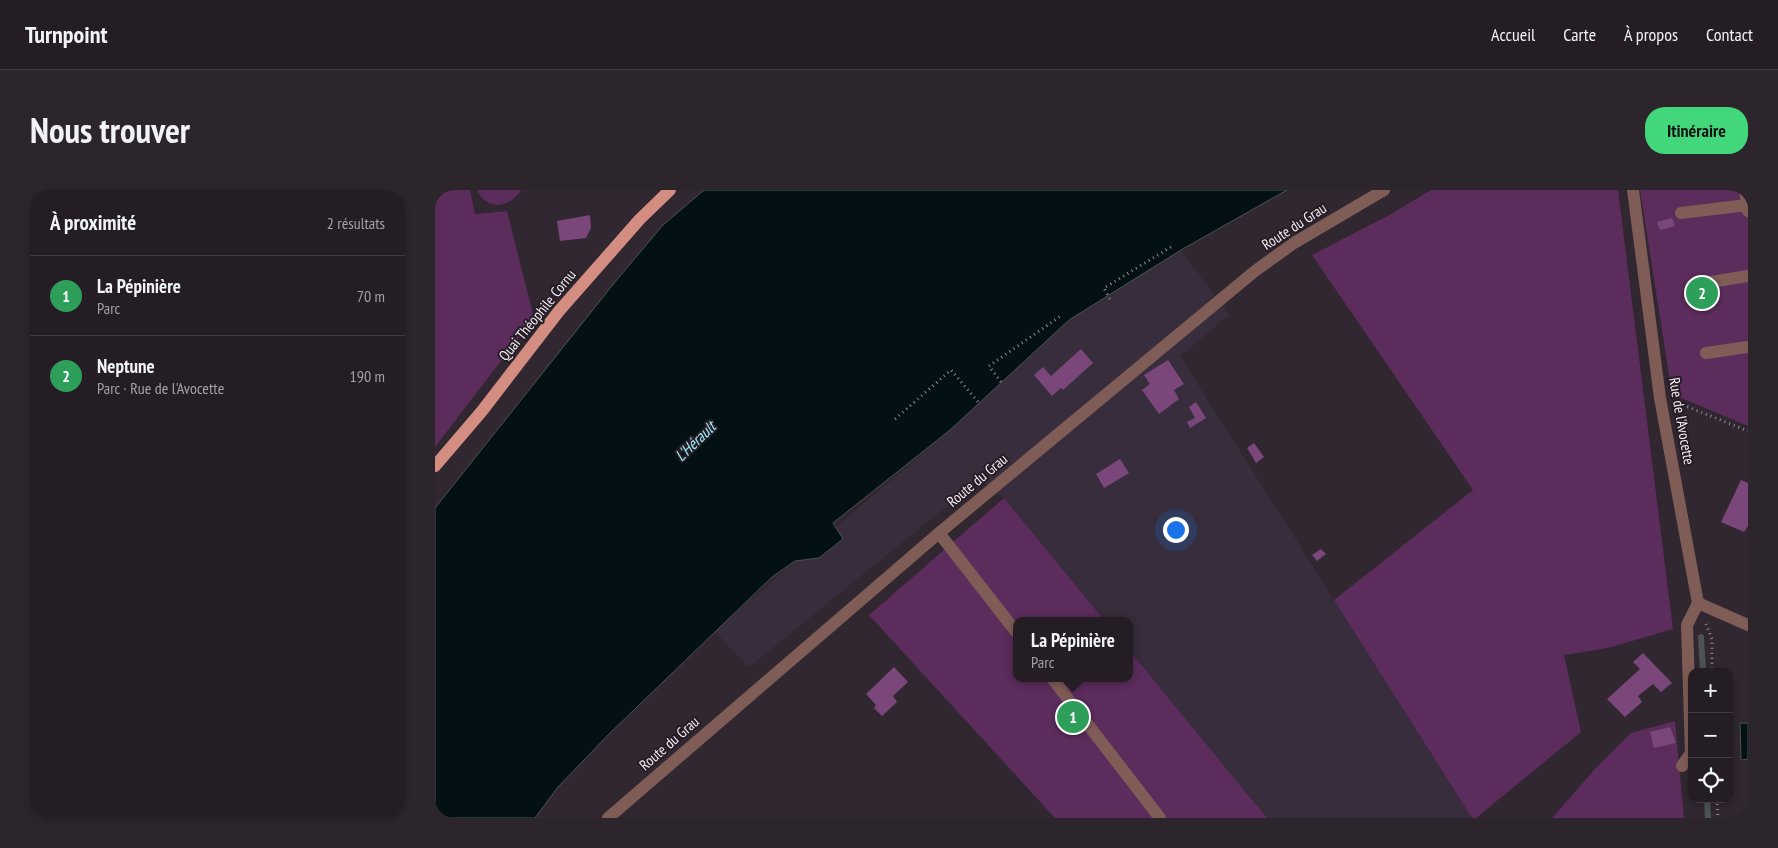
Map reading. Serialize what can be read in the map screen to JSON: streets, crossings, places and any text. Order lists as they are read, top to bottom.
{
  "streets": {
    "main road": ["Quai Théophile Cornu"],
    "street": ["Route du Grau", "Rue de l'Avocette"]
  },
  "water": ["L'Hérault"],
  "page": {
    "header": "Turnpoint",
    "nav": [
      "Accueil",
      "Carte",
      "À propos",
      "Contact"
    ],
    "title": "Nous trouver",
    "buttons": "Itinéraire",
    "heading": ["À proximité", "2 résultats"],
    "list": [
      {
        "mark": "1",
        "name": "La Pépinière",
        "note": "Parc",
        "value": "70 m"
      },
      {
        "mark": "2",
        "name": "Neptune",
        "note": "Parc · Rue de l'Avocette",
        "value": "190 m"
      }
    ],
    "pins": ["2", "1"],
    "popup": ["La Pépinière", "Parc"],
    "map_buttons": ["+", "−"]
  }
}
